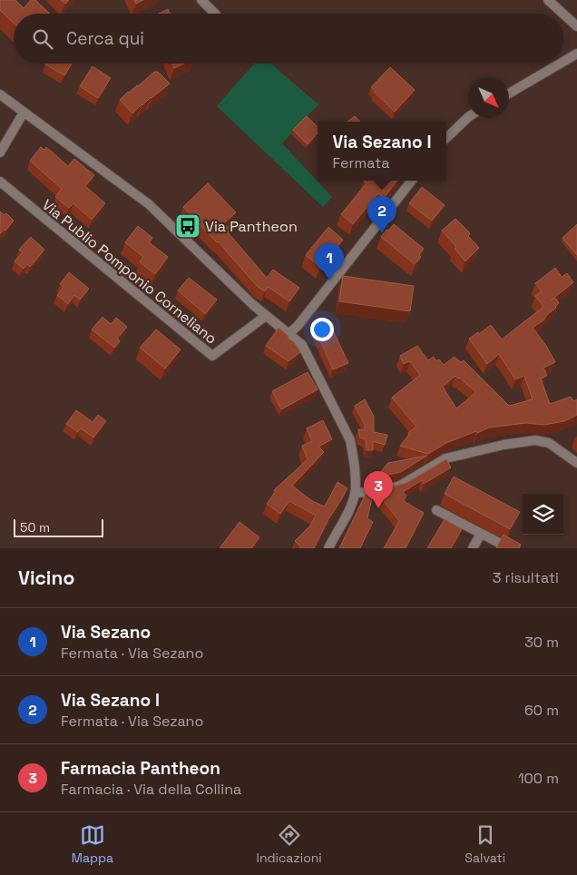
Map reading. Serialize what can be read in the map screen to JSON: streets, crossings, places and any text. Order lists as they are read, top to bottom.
{
  "streets": {
    "street": ["Via Publio Pomponio Corneliano"]
  },
  "places": {
    "bus stop": ["Via Pantheon"]
  },
  "scale_bar": "50 m",
  "north": "bottom right",
  "page": {
    "search": "Cerca qui",
    "popup": ["Via Sezano I", "Fermata"],
    "pins": ["2", "1", "3"],
    "scale": "50 m",
    "heading": ["Vicino", "3 risultati"],
    "list": [
      {
        "mark": "1",
        "name": "Via Sezano",
        "note": "Fermata · Via Sezano",
        "value": "30 m"
      },
      {
        "mark": "2",
        "name": "Via Sezano I",
        "note": "Fermata · Via Sezano",
        "value": "60 m"
      },
      {
        "mark": "3",
        "name": "Farmacia Pantheon",
        "note": "Farmacia · Via della Collina",
        "value": "100 m"
      }
    ],
    "nav": ["Mappa", "Indicazioni", "Salvati"]
  }
}
